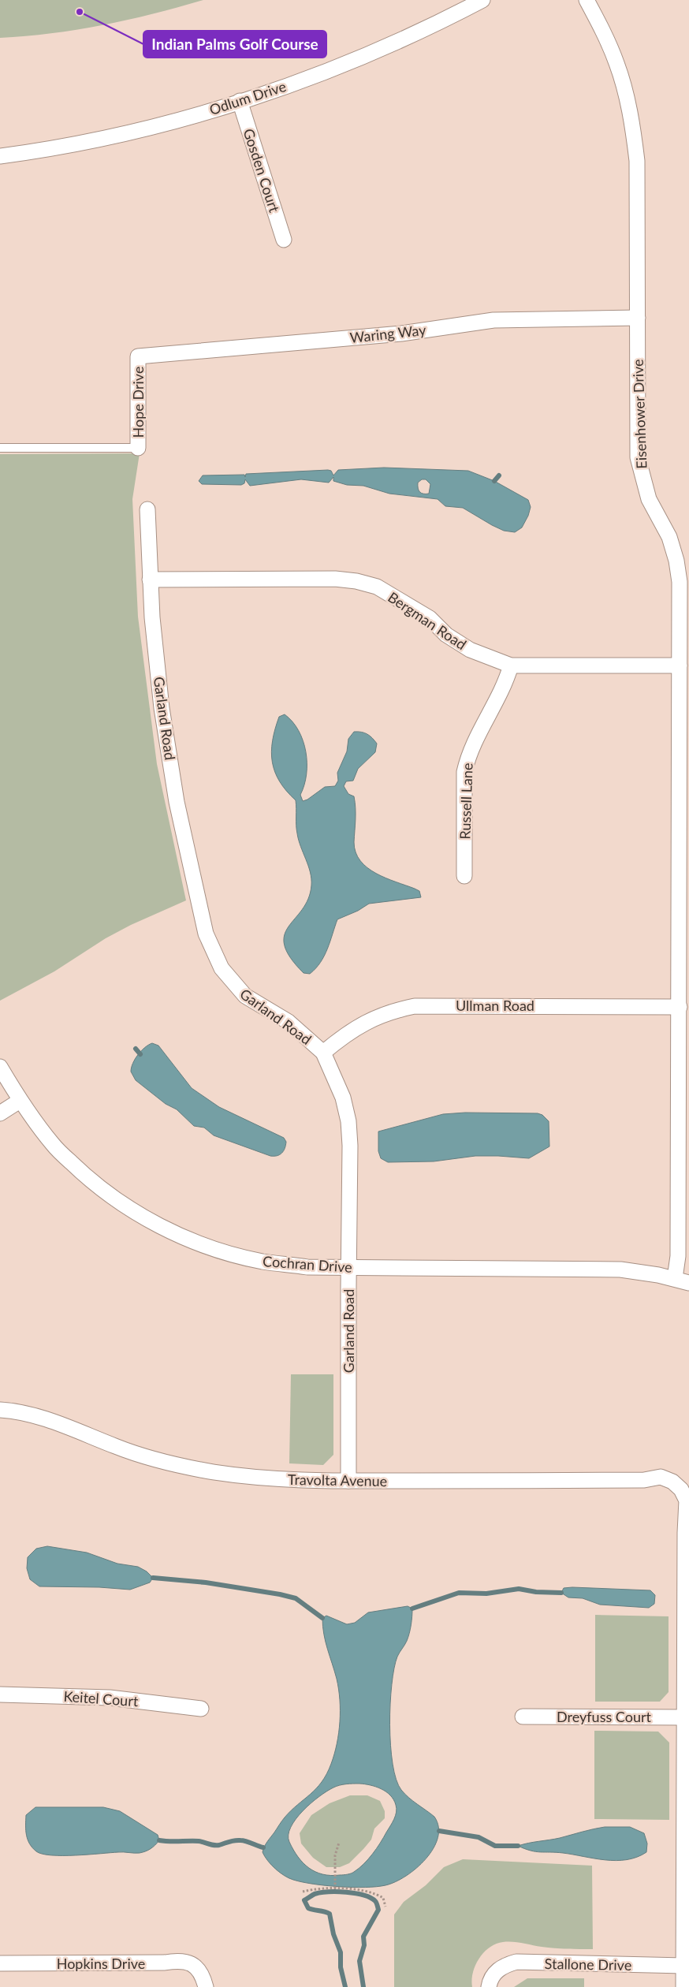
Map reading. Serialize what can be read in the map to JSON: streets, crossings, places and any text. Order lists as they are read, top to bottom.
{
  "streets": {
    "street": [
      "Odlum Drive",
      "Gosden Court",
      "Waring Way",
      "Hope Drive",
      "Eisenhower Drive",
      "Bergman Road",
      "Garland Road",
      "Russell Lane",
      "Ullman Road",
      "Cochran Drive",
      "Travolta Avenue",
      "Keitel Court",
      "Dreyfuss Court",
      "Hopkins Drive",
      "Stallone Drive"
    ]
  },
  "crossings": [
    ["Odlum Drive", "Gosden Court"],
    ["Waring Way", "Hope Drive"],
    ["Waring Way", "Eisenhower Drive"],
    ["Eisenhower Drive", "Bergman Road"],
    ["Eisenhower Drive", "Ullman Road"],
    ["Eisenhower Drive", "Cochran Drive"],
    ["Bergman Road", "Garland Road"],
    ["Bergman Road", "Russell Lane"],
    ["Garland Road", "Ullman Road"],
    ["Garland Road", "Cochran Drive"],
    ["Garland Road", "Travolta Avenue"],
    ["Travolta Avenue", "Dreyfuss Court"]
  ],
  "places": ["Indian Palms Golf Course"]
}
